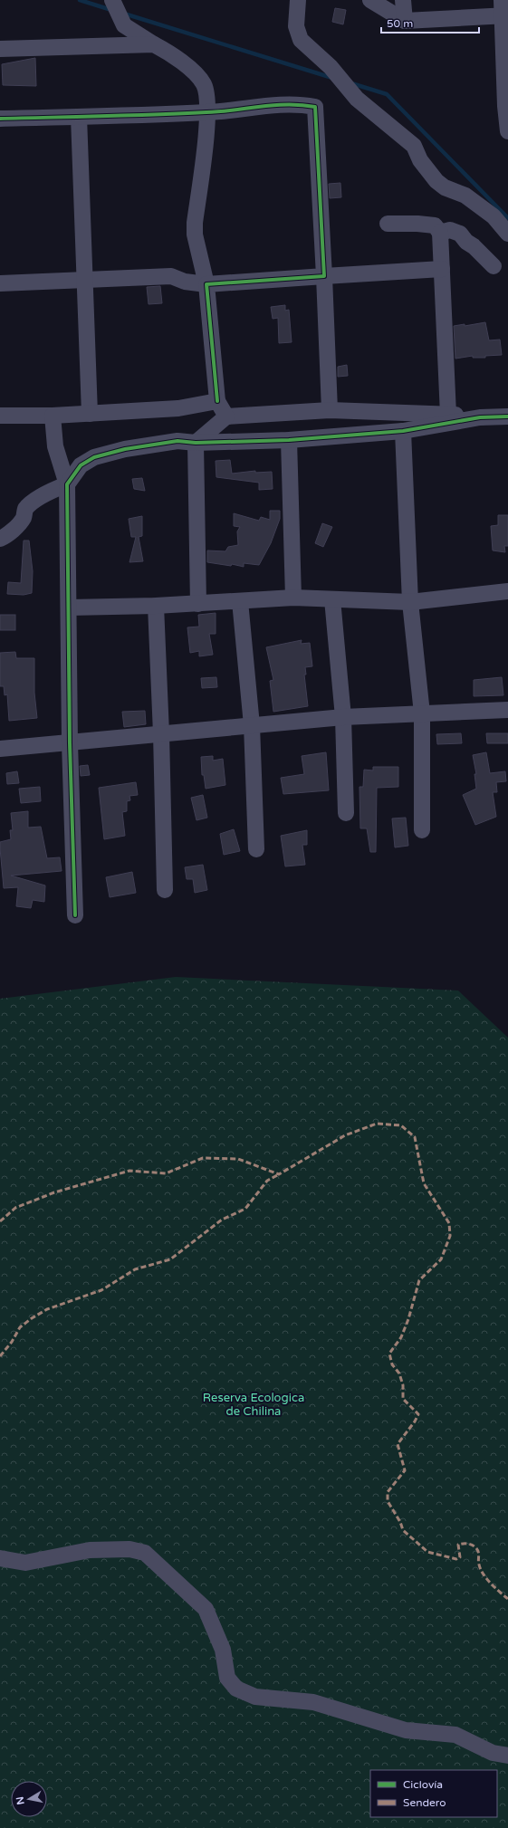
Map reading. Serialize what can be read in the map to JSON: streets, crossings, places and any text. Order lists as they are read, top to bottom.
{
  "parks": ["Reserva Ecologica de Chilina"],
  "legend": ["Ciclovía", "Sendero"],
  "scale_bar": "50 m",
  "north": "left"
}
